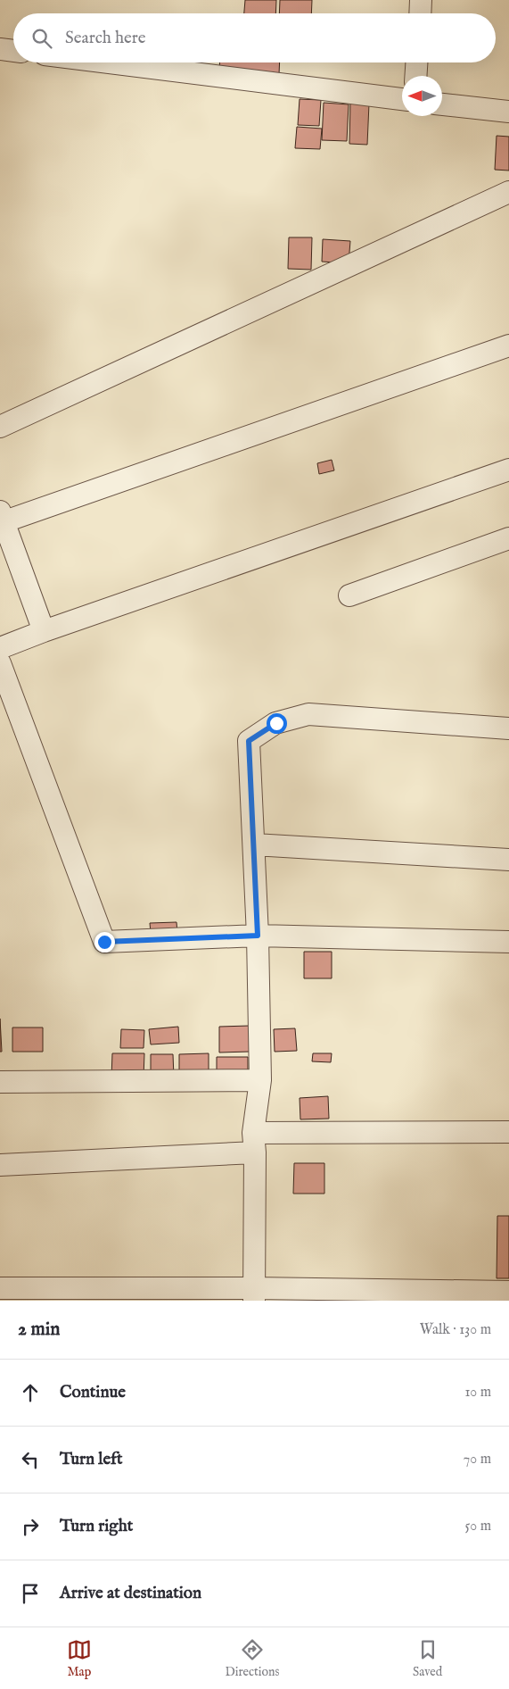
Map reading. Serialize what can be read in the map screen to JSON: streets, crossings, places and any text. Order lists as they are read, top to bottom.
{
  "north": "left",
  "page": {
    "search": "Search here",
    "heading": ["2 min", "Walk · 130 m"],
    "list": [
      ["Continue", "10 m"],
      ["Turn left", "70 m"],
      ["Turn right", "50 m"],
      "Arrive at destination"
    ],
    "nav": ["Map", "Directions", "Saved"]
  }
}
